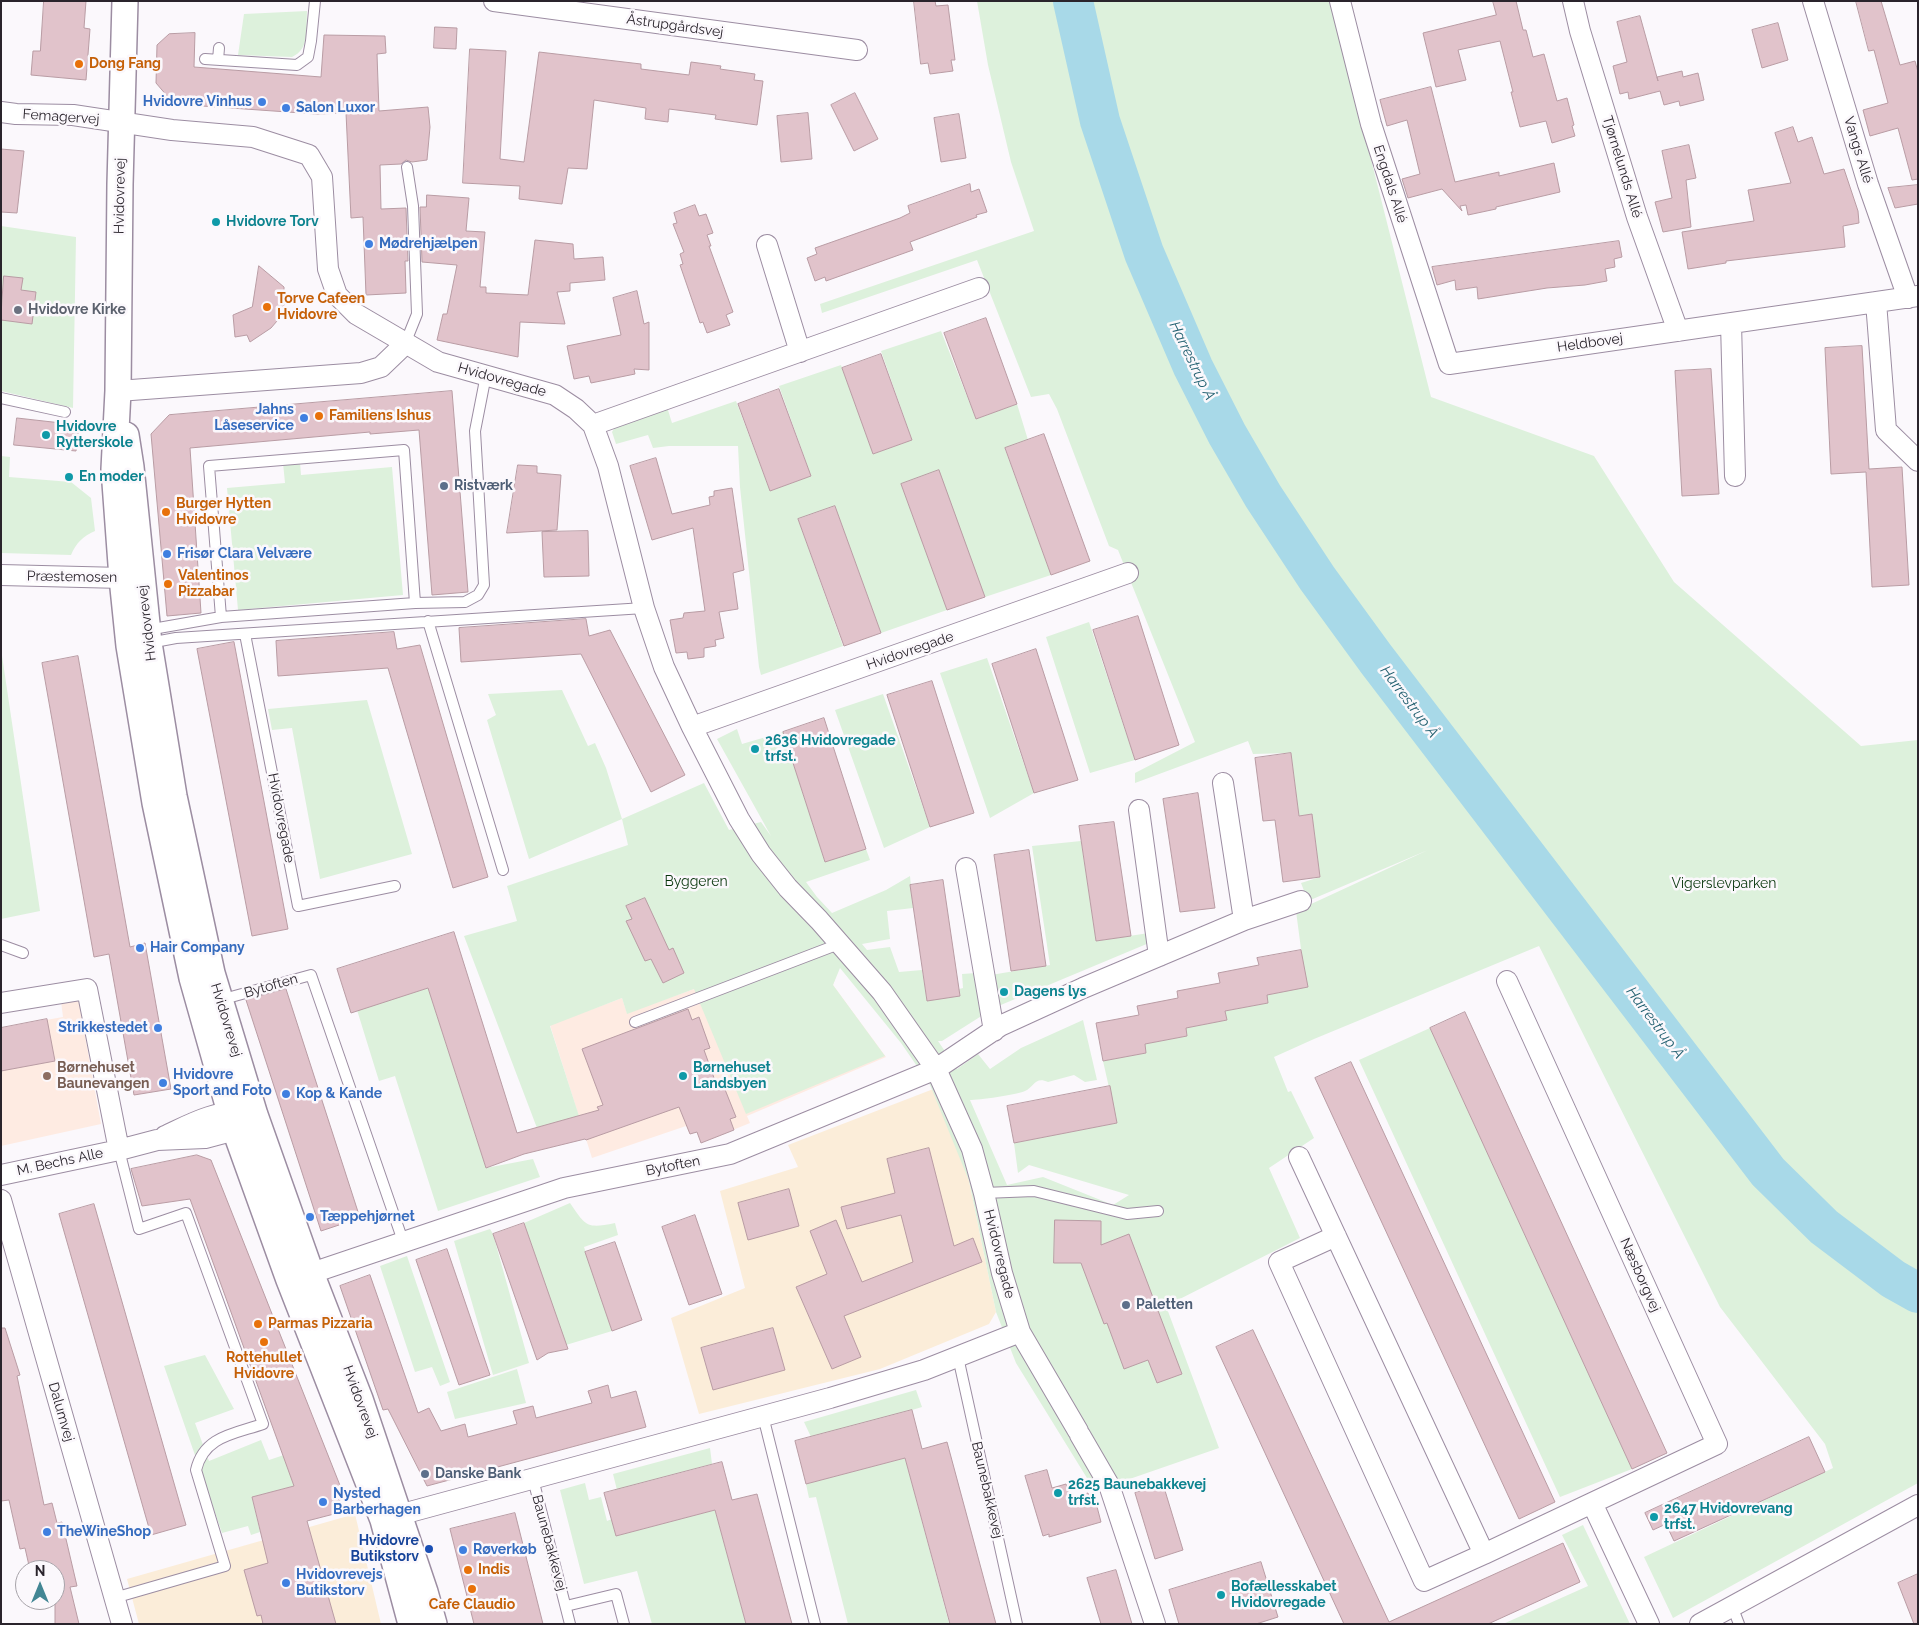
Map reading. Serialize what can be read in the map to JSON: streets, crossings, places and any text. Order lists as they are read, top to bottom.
{
  "streets": {
    "street": [
      "Åstrupgårdsvej",
      "Femagervej",
      "Vangs Allé",
      "Tjørnelunds Allé",
      "Engdals Allé",
      "Hvidovrevej",
      "Heldbovej",
      "Hvidovregade",
      "Præstemosen",
      "Bytoften",
      "M. Bechs Alle",
      "Næsborgvej",
      "Dalumvej",
      "Baunebakkevej"
    ]
  },
  "crossings": [
    ["Femagervej", "Hvidovrevej"],
    ["Vangs Allé", "Heldbovej"],
    ["Tjørnelunds Allé", "Heldbovej"],
    ["Engdals Allé", "Heldbovej"],
    ["Hvidovrevej", "Præstemosen"],
    ["Hvidovrevej", "Bytoften"],
    ["Hvidovrevej", "M. Bechs Alle"],
    ["Hvidovrevej", "Baunebakkevej"],
    ["Hvidovregade", "Bytoften"],
    ["Hvidovregade", "Baunebakkevej"]
  ],
  "water": ["Harrestrup Å"],
  "parks": ["Byggeren", "Vigerslevparken"],
  "places": [
    "Dong Fang",
    "Hvidovre Vinhus",
    "Salon Luxor",
    "Hvidovre Torv",
    "Mødrehjælpen",
    "Torve Cafeen Hvidovre",
    "Hvidovre Kirke",
    "Familiens Ishus",
    "Jahns Låseservice",
    "Hvidovre Rytterskole",
    "En moder",
    "Ristværk",
    "Burger Hytten Hvidovre",
    "Frisør Clara Velvære",
    "Valentinos Pizzabar",
    "2636 Hvidovregade trfst.",
    "Hair Company",
    "Dagens lys",
    "Strikkestedet",
    "Børnehuset Baunevangen",
    "Børnehuset Landsbyen",
    "Hvidovre Sport and Foto",
    "Kop & Kande",
    "Tæppehjørnet",
    "Paletten",
    "Parmas Pizzaria",
    "Rottehullet Hvidovre",
    "Danske Bank",
    "2625 Baunebakkevej trfst.",
    "Nysted Barberhagen",
    "2647 Hvidovrevang trfst.",
    "TheWineShop",
    "Hvidovre Butikstorv",
    "Røverkøb",
    "Indis",
    "Hvidovrevejs Butikstorv",
    "Cafe Claudio",
    "Bofællesskabet Hvidovregade"
  ],
  "north": "top"
}
